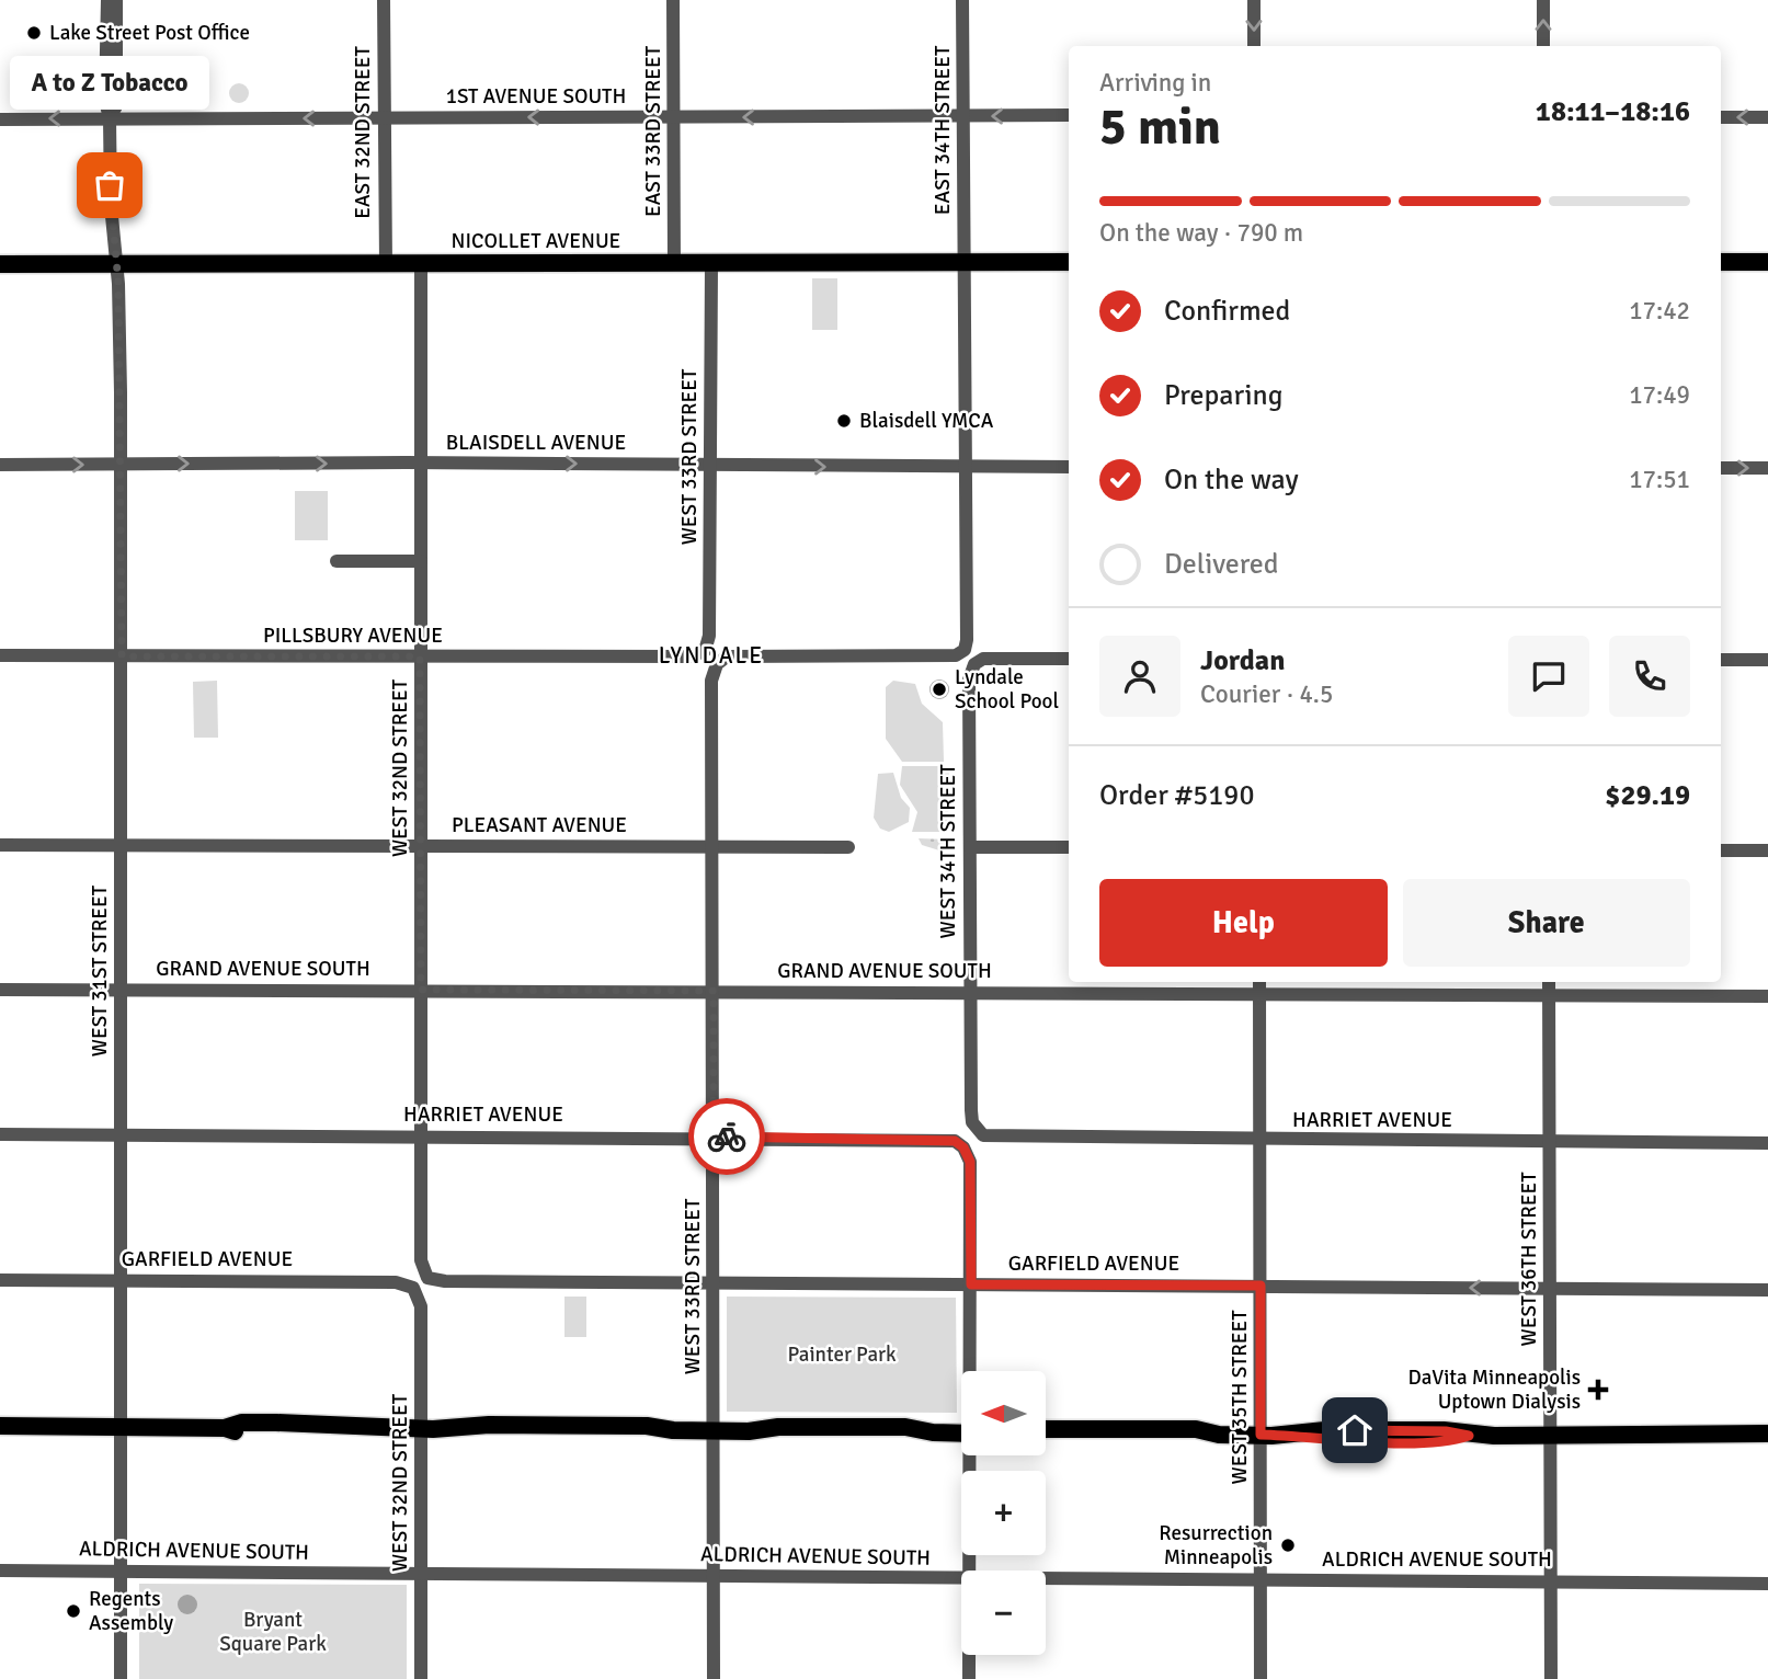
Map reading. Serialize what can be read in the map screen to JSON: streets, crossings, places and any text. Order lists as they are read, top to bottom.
{
  "streets": {
    "main road": ["NICOLLET AVENUE"],
    "street": [
      "1ST AVENUE SOUTH",
      "EAST 34TH STREET",
      "EAST 33RD STREET",
      "EAST 32ND STREET",
      "BLAISDELL AVENUE",
      "WEST 33RD STREET",
      "PILLSBURY AVENUE",
      "WEST 32ND STREET",
      "PLEASANT AVENUE",
      "WEST 34TH STREET",
      "GRAND AVENUE SOUTH",
      "WEST 31ST STREET",
      "HARRIET AVENUE",
      "GARFIELD AVENUE",
      "WEST 36TH STREET",
      "WEST 35TH STREET",
      "ALDRICH AVENUE SOUTH"
    ]
  },
  "crossings": [
    ["1ST AVENUE SOUTH", "EAST 34TH STREET"],
    ["1ST AVENUE SOUTH", "EAST 33RD STREET"],
    ["1ST AVENUE SOUTH", "EAST 32ND STREET"],
    ["1ST AVENUE SOUTH", "WEST 31ST STREET"],
    ["EAST 34TH STREET", "NICOLLET AVENUE"],
    ["EAST 33RD STREET", "NICOLLET AVENUE"],
    ["EAST 32ND STREET", "NICOLLET AVENUE"],
    ["NICOLLET AVENUE", "WEST 33RD STREET"],
    ["NICOLLET AVENUE", "WEST 32ND STREET"],
    ["NICOLLET AVENUE", "WEST 31ST STREET"],
    ["BLAISDELL AVENUE", "WEST 33RD STREET"],
    ["BLAISDELL AVENUE", "WEST 32ND STREET"],
    ["BLAISDELL AVENUE", "WEST 31ST STREET"],
    ["WEST 33RD STREET", "PILLSBURY AVENUE"],
    ["WEST 33RD STREET", "PLEASANT AVENUE"],
    ["WEST 33RD STREET", "GRAND AVENUE SOUTH"],
    ["WEST 33RD STREET", "HARRIET AVENUE"],
    ["WEST 33RD STREET", "GARFIELD AVENUE"],
    ["WEST 33RD STREET", "ALDRICH AVENUE SOUTH"],
    ["PILLSBURY AVENUE", "WEST 32ND STREET"],
    ["PILLSBURY AVENUE", "WEST 31ST STREET"],
    ["WEST 32ND STREET", "PLEASANT AVENUE"],
    ["WEST 32ND STREET", "GRAND AVENUE SOUTH"],
    ["WEST 32ND STREET", "HARRIET AVENUE"],
    ["WEST 32ND STREET", "GARFIELD AVENUE"],
    ["WEST 32ND STREET", "ALDRICH AVENUE SOUTH"],
    ["PLEASANT AVENUE", "WEST 31ST STREET"],
    ["WEST 34TH STREET", "GRAND AVENUE SOUTH"],
    ["WEST 34TH STREET", "HARRIET AVENUE"],
    ["GRAND AVENUE SOUTH", "WEST 31ST STREET"],
    ["GRAND AVENUE SOUTH", "WEST 36TH STREET"],
    ["GRAND AVENUE SOUTH", "WEST 35TH STREET"],
    ["WEST 31ST STREET", "HARRIET AVENUE"],
    ["WEST 31ST STREET", "GARFIELD AVENUE"],
    ["WEST 31ST STREET", "ALDRICH AVENUE SOUTH"],
    ["HARRIET AVENUE", "GARFIELD AVENUE"],
    ["HARRIET AVENUE", "WEST 36TH STREET"],
    ["HARRIET AVENUE", "WEST 35TH STREET"],
    ["GARFIELD AVENUE", "WEST 36TH STREET"],
    ["GARFIELD AVENUE", "WEST 35TH STREET"],
    ["WEST 36TH STREET", "ALDRICH AVENUE SOUTH"],
    ["WEST 35TH STREET", "ALDRICH AVENUE SOUTH"]
  ],
  "one_way": ["1ST AVENUE SOUTH", "BLAISDELL AVENUE"],
  "districts": ["LYNDALE"],
  "parks": ["Painter Park", "Bryant Square Park"],
  "places": {
    "other": [
      "Lake Street Post Office",
      "A to Z Tobacco",
      "Blaisdell YMCA",
      "Lyndale School Pool",
      "Resurrection Minneapolis",
      "Regents Assembly"
    ],
    "health": ["DaVita Minneapolis Uptown Dialysis"]
  },
  "north": "left",
  "page": {
    "heading": ["5 min", "Arriving in", "18:11–18:16"],
    "panel": [
      "Jordan",
      "Courier · 4.5",
      "Order #5190",
      "$29.19"
    ],
    "bubble": "A to Z Tobacco",
    "bar": "On the way · 790 m",
    "list": [
      ["Confirmed", "17:42"],
      ["Preparing", "17:49"],
      ["On the way", "17:51"],
      "Delivered"
    ],
    "buttons": ["Help", "Share"],
    "map_buttons": ["+", "−"]
  }
}
